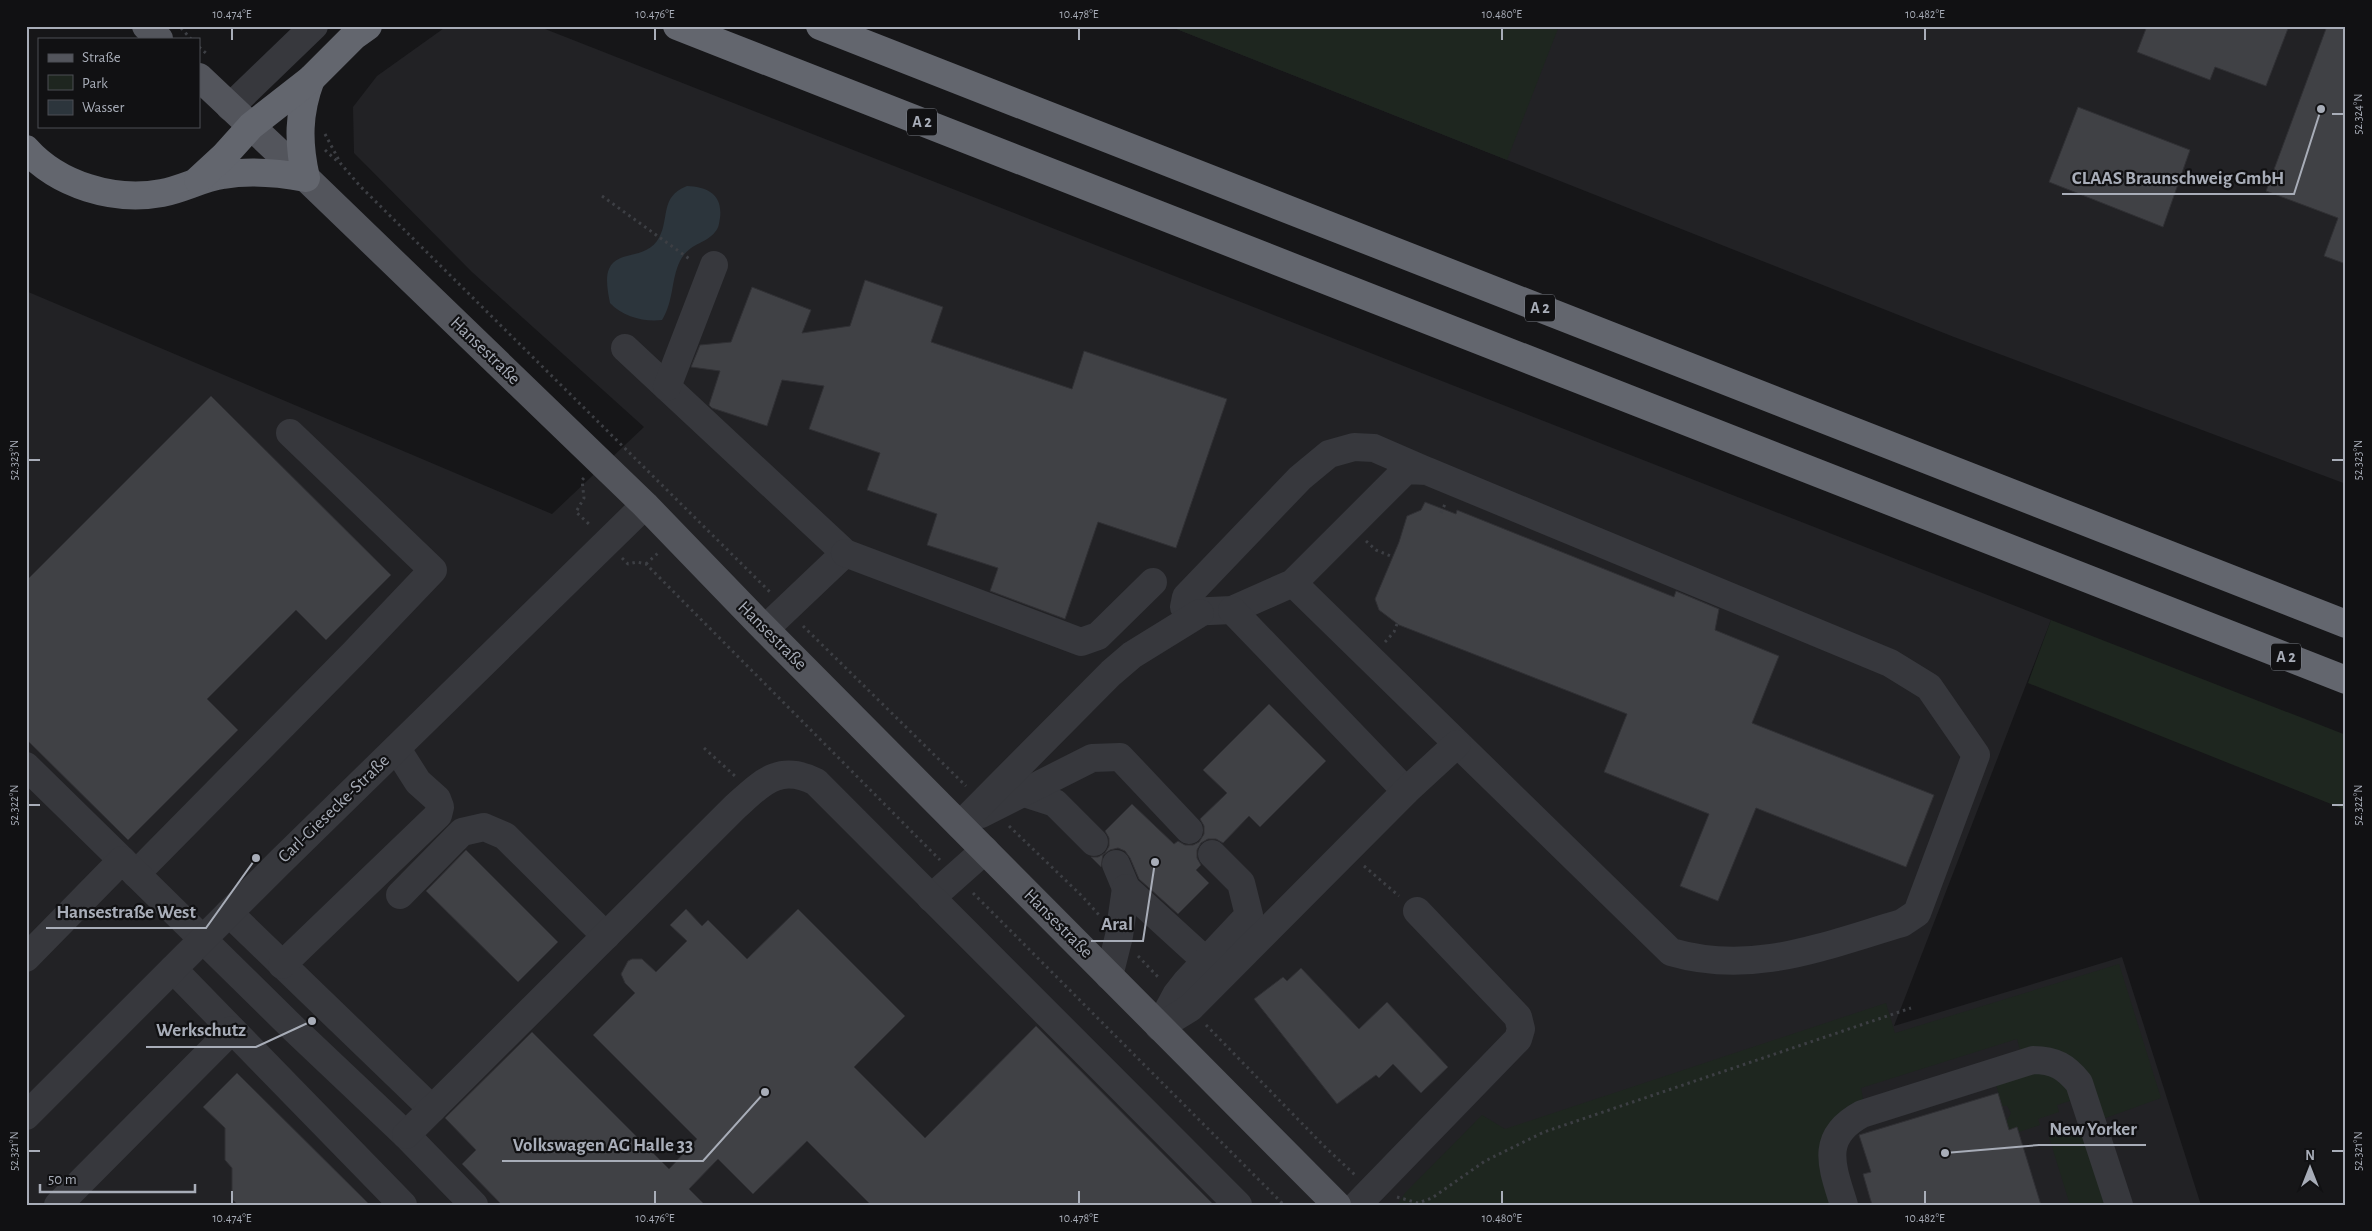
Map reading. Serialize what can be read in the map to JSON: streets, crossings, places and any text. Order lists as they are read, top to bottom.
{
  "streets": {
    "highway": ["A 2"],
    "main road": ["Hansestraße"],
    "street": ["Carl-Giesecke-Straße"]
  },
  "crossings": [
    ["Hansestraße", "Carl-Giesecke-Straße"]
  ],
  "places": [
    "CLAAS Braunschweig GmbH",
    "Hansestraße West",
    "Aral",
    "Werkschutz",
    "Volkswagen AG Halle 33",
    "New Yorker"
  ],
  "legend": ["Straße", "Park", "Wasser"],
  "scale_bar": "50 m",
  "north": "top",
  "coordinates": [
    "10.474°E",
    "10.476°E",
    "10.478°E",
    "10.480°E",
    "10.482°E",
    "52.324°N",
    "52.323°N",
    "52.322°N",
    "52.321°N"
  ]
}
